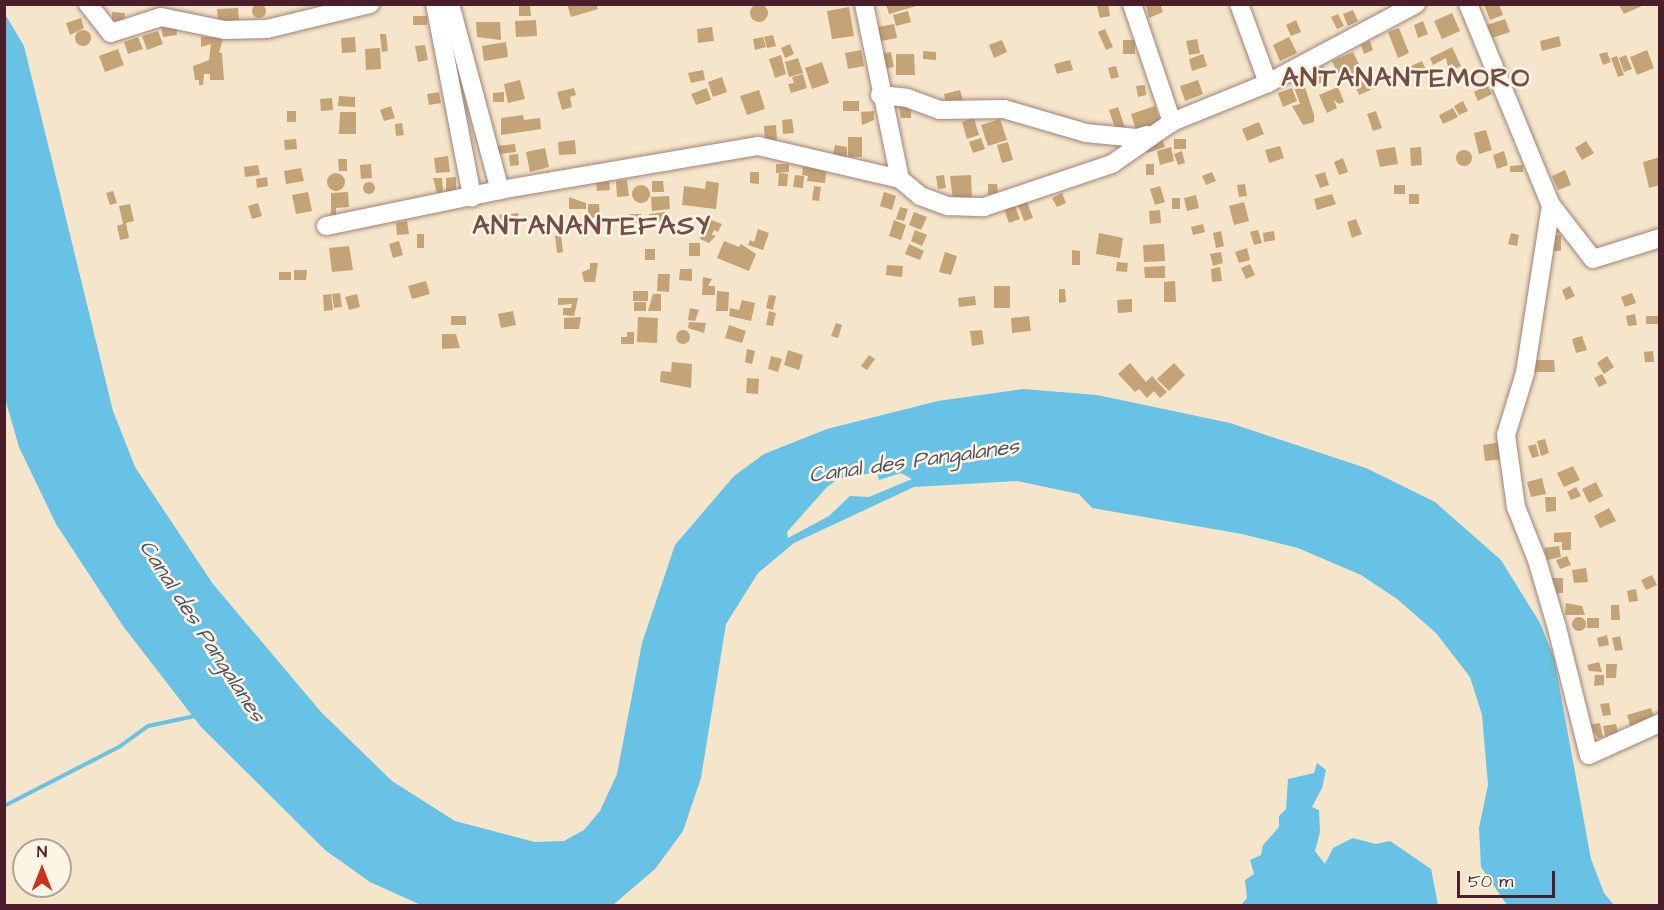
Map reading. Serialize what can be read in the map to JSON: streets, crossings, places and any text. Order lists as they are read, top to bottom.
{
  "districts": ["ANTANANTEMORO", "ANTANANTEFASY"],
  "water": ["Canal des Pangalanes"],
  "scale_bar": "50 m",
  "north": "top"
}
